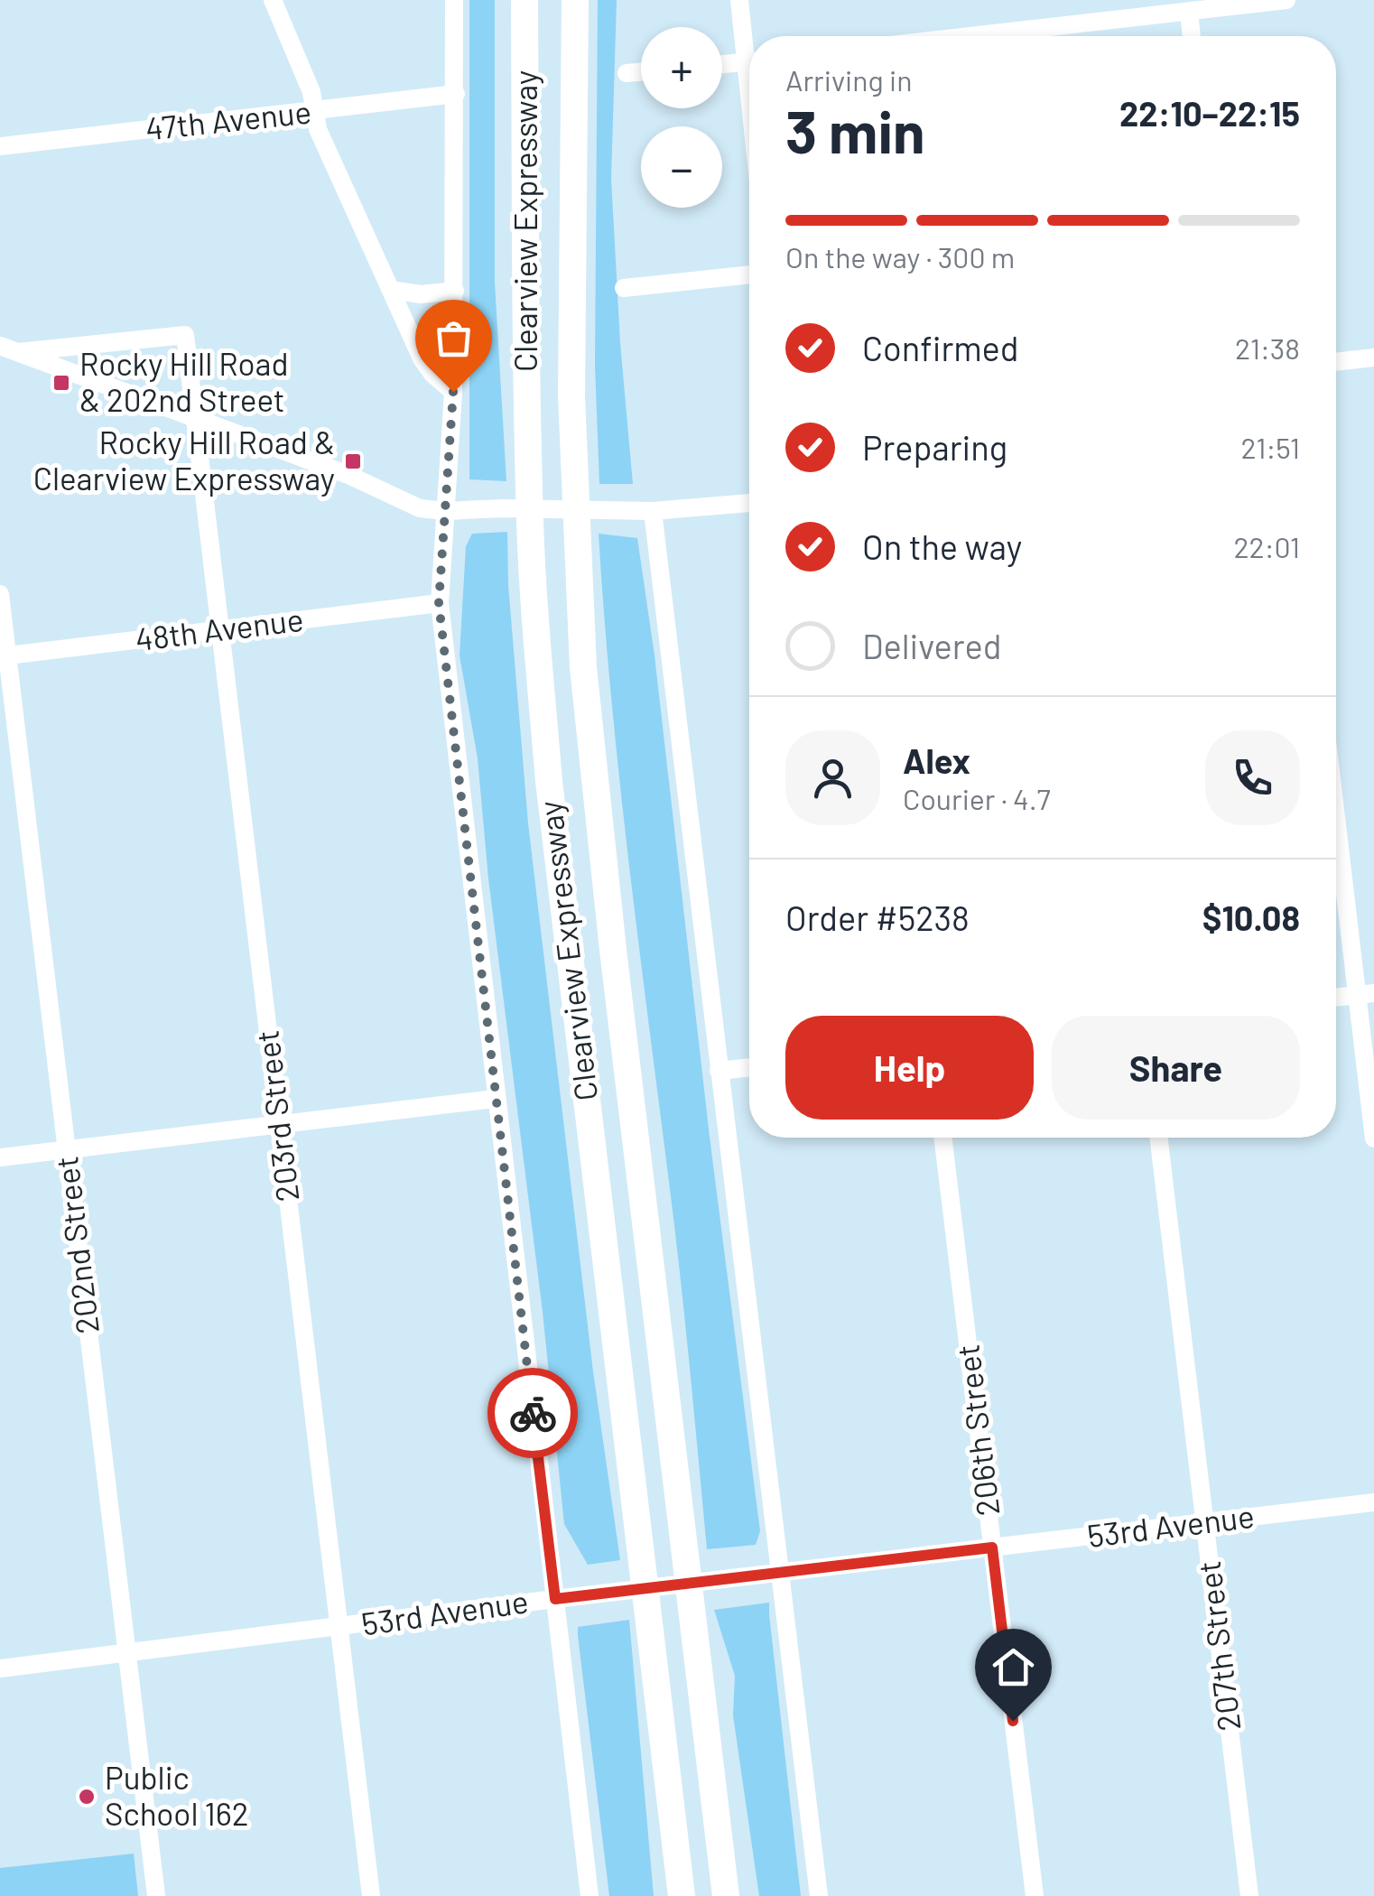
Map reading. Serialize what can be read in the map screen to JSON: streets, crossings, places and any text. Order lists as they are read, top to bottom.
{
  "streets": {
    "highway": ["Clearview Expressway"],
    "street": [
      "47th Avenue",
      "48th Avenue",
      "203rd Street",
      "202nd Street",
      "206th Street",
      "53rd Avenue",
      "207th Street"
    ]
  },
  "crossings": [
    ["48th Avenue", "203rd Street"],
    ["48th Avenue", "202nd Street"],
    ["203rd Street", "53rd Avenue"],
    ["202nd Street", "53rd Avenue"],
    ["206th Street", "53rd Avenue"],
    ["53rd Avenue", "207th Street"]
  ],
  "places": {
    "transit": ["Rocky Hill Road & 202nd Street", "Rocky Hill Road & Clearview Expressway"],
    "other": ["Public School 162"]
  },
  "page": {
    "map_buttons": ["+", "−"],
    "heading": ["3 min", "Arriving in", "22:10–22:15"],
    "panel": [
      "Alex",
      "Courier · 4.7",
      "Order #5238",
      "$10.08"
    ],
    "bar": "On the way · 300 m",
    "list": [
      ["Confirmed", "21:38"],
      ["Preparing", "21:51"],
      ["On the way", "22:01"],
      "Delivered"
    ],
    "buttons": ["Help", "Share"]
  }
}
